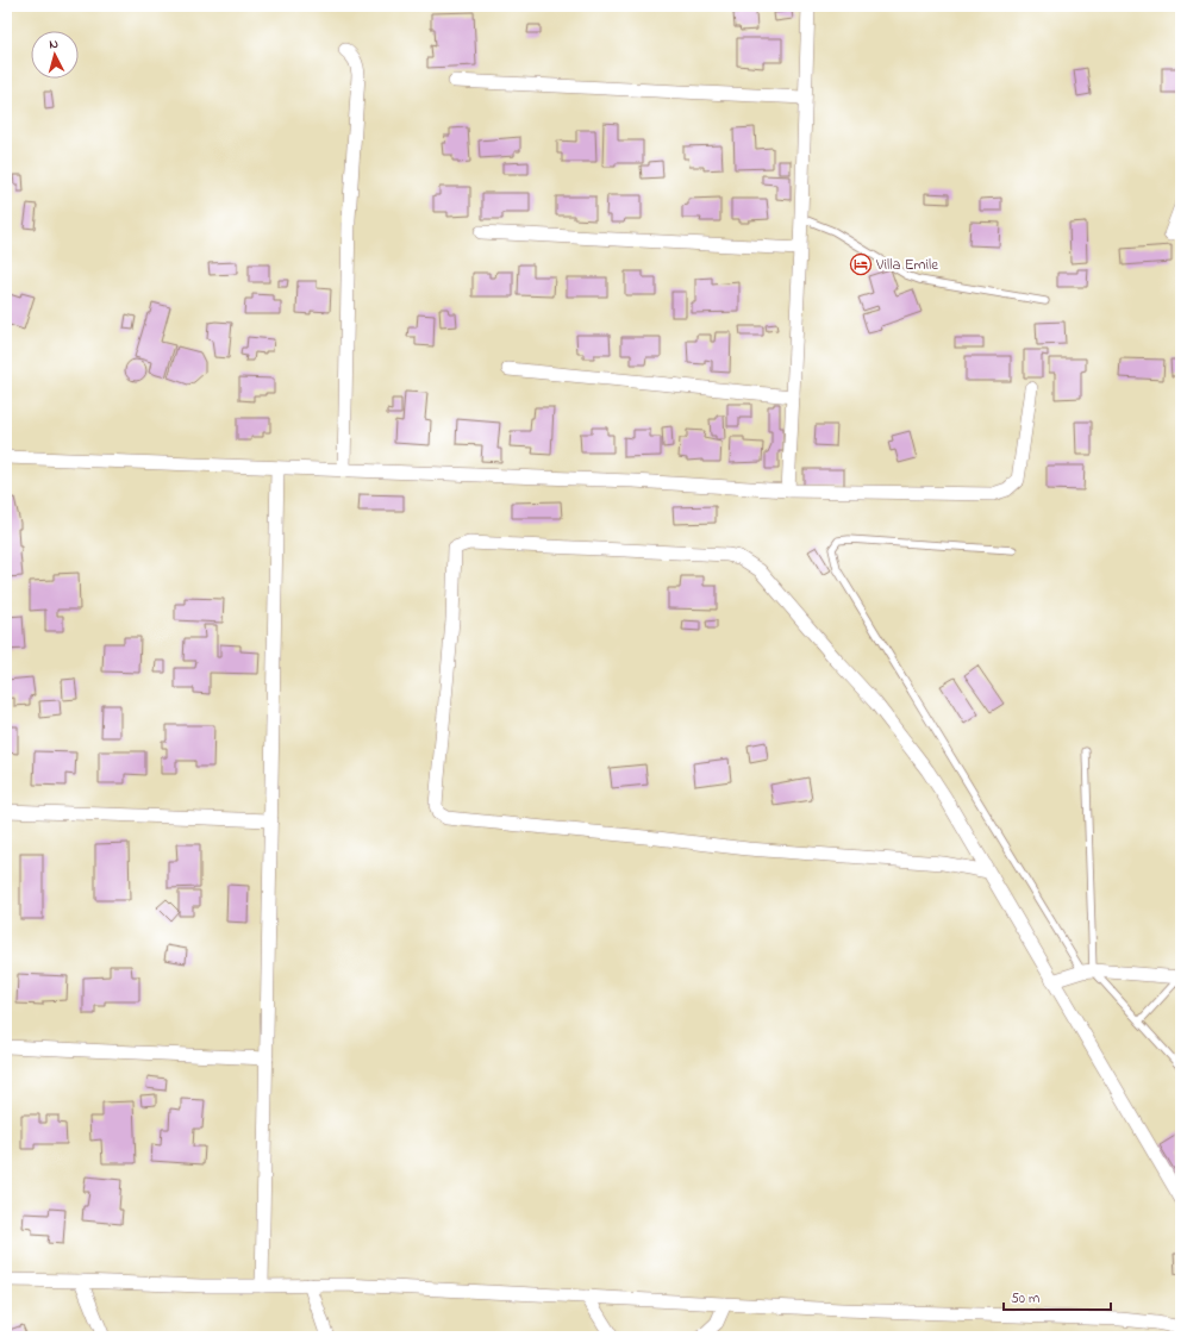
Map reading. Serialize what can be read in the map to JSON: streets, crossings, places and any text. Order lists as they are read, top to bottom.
{
  "places": {
    "hotel": ["Villa Emile"]
  },
  "scale_bar": "50 m",
  "north": "top"
}
